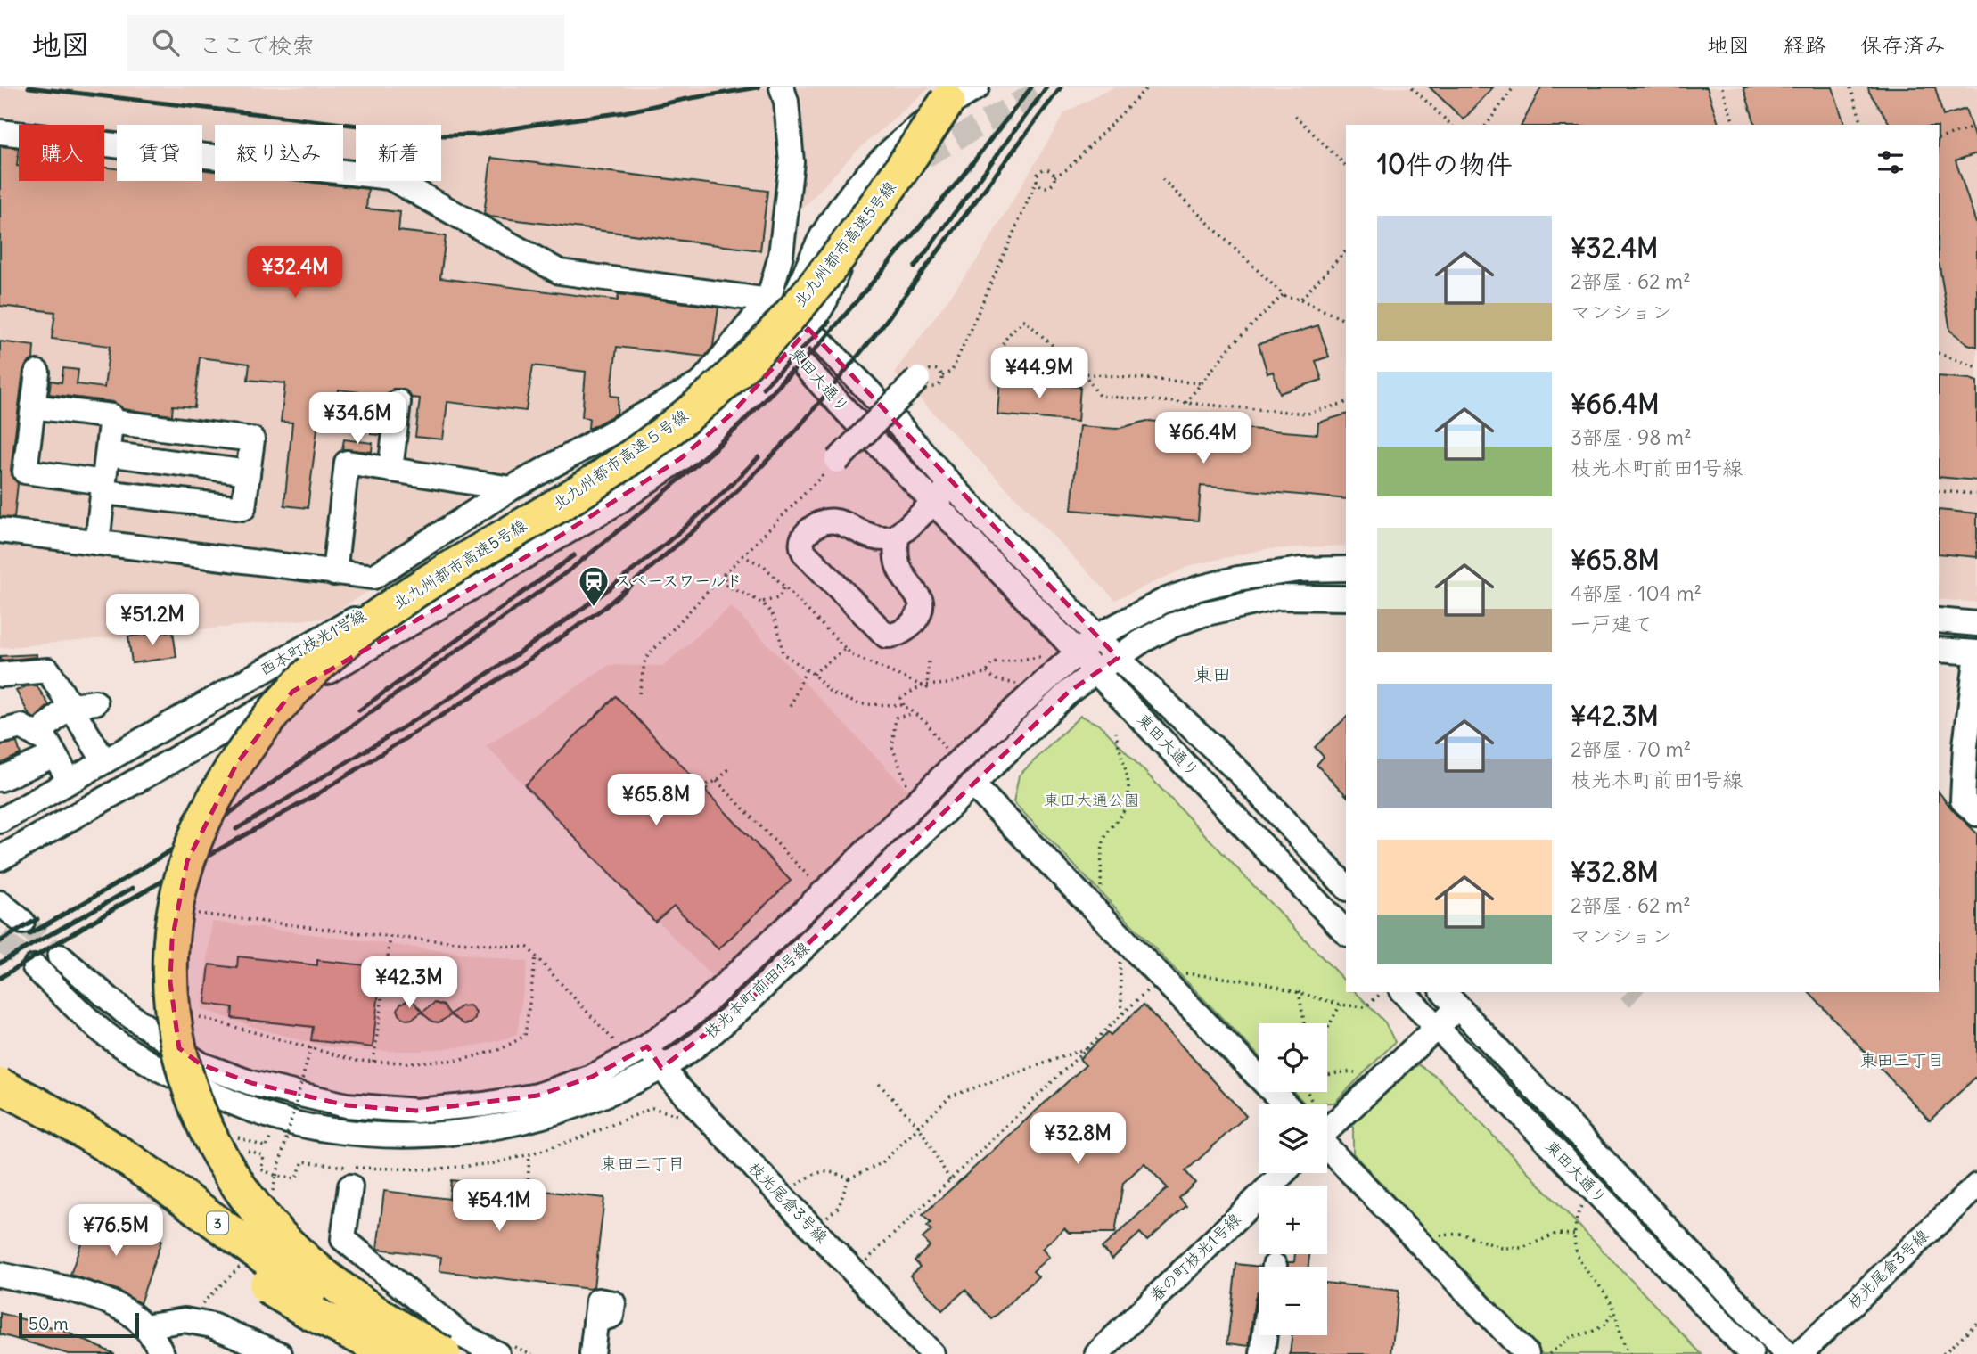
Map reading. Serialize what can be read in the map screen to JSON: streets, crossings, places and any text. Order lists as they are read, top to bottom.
{
  "streets": {
    "highway": ["北九州都市高速5号線", "3"],
    "street": [
      "東田大通り",
      "西本町枝光1号線",
      "枝光本町前田1号線",
      "枝光尾倉3号線",
      "春の町枝光1号線"
    ]
  },
  "crossings": [
    ["北九州都市高速5号線", "西本町枝光1号線"],
    ["北九州都市高速5号線", "3"],
    ["東田大通り", "西本町枝光1号線"],
    ["東田大通り", "枝光本町前田1号線"],
    ["枝光本町前田1号線", "枝光尾倉3号線"]
  ],
  "districts": ["東田", "東田三丁目", "東田二丁目"],
  "parks": ["東田大通公園"],
  "places": {
    "station": ["スペースワールド"]
  },
  "scale_bar": "50 m",
  "page": {
    "header": "地図",
    "search": "ここで検索",
    "nav": ["地図", "経路", "保存済み"],
    "chip": [
      "購入",
      "賃貸",
      "絞り込み",
      "新着"
    ],
    "heading": "10件の物件",
    "list": [
      {
        "name": "¥32.4M",
        "note": "2部屋 · 62 m² · マンション"
      },
      {
        "name": "¥66.4M",
        "note": "3部屋 · 98 m² · 枝光本町前田1号線"
      },
      {
        "name": "¥65.8M",
        "note": "4部屋 · 104 m² · 一戸建て"
      },
      {
        "name": "¥42.3M",
        "note": "2部屋 · 70 m² · 枝光本町前田1号線"
      },
      {
        "name": "¥32.8M",
        "note": "2部屋 · 62 m² · マンション"
      }
    ],
    "price": [
      "¥32.4M",
      "¥44.9M",
      "¥34.6M",
      "¥66.4M",
      "¥51.2M",
      "¥65.8M",
      "¥42.3M",
      "¥32.8M",
      "¥54.1M",
      "¥76.5M"
    ],
    "map_buttons": ["+", "−"],
    "scale": "50 m"
  }
}
